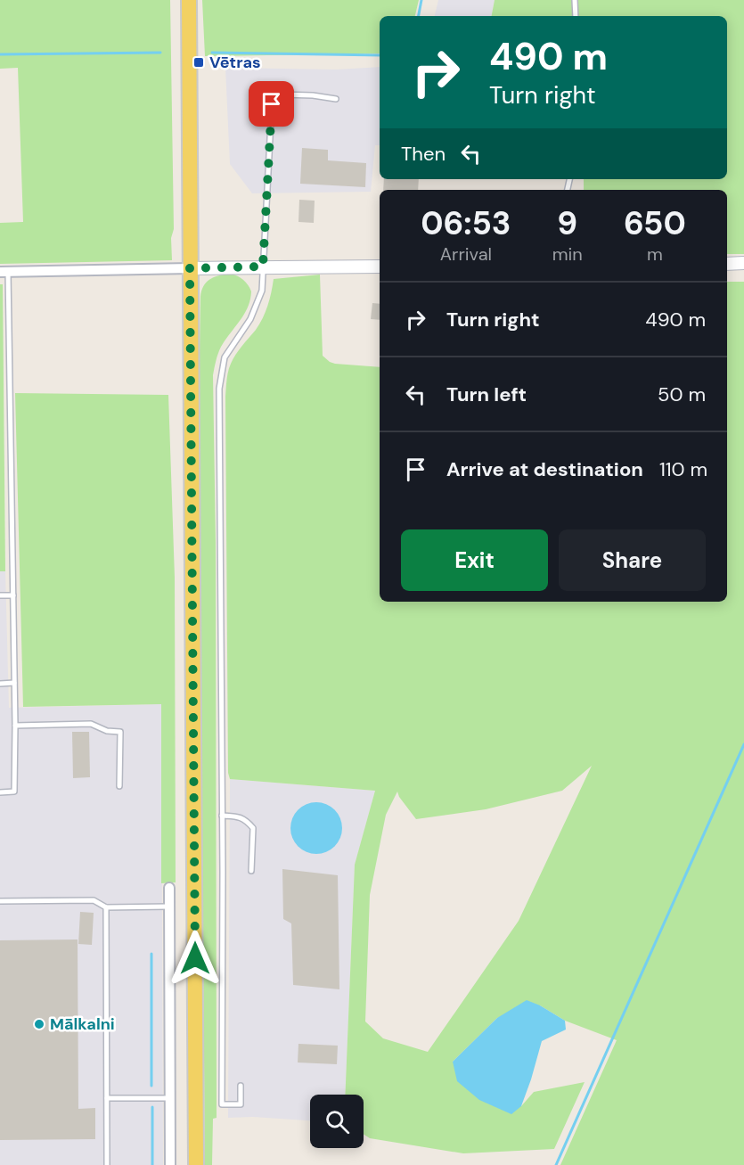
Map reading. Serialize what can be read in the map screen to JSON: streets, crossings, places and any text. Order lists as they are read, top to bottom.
{
  "places": {
    "transit": ["Vētras"],
    "other": ["Mālkalni"]
  },
  "page": {
    "turn": ["490 m", "Turn right"],
    "then": "Then",
    "eta": [
      "06:53",
      "Arrival",
      "9",
      "min",
      "650",
      "m"
    ],
    "list": [
      {
        "name": "Turn right",
        "value": "490 m"
      },
      {
        "name": "Turn left",
        "value": "50 m"
      },
      {
        "name": "Arrive at destination",
        "value": "110 m"
      }
    ],
    "buttons": ["Exit", "Share"]
  }
}
